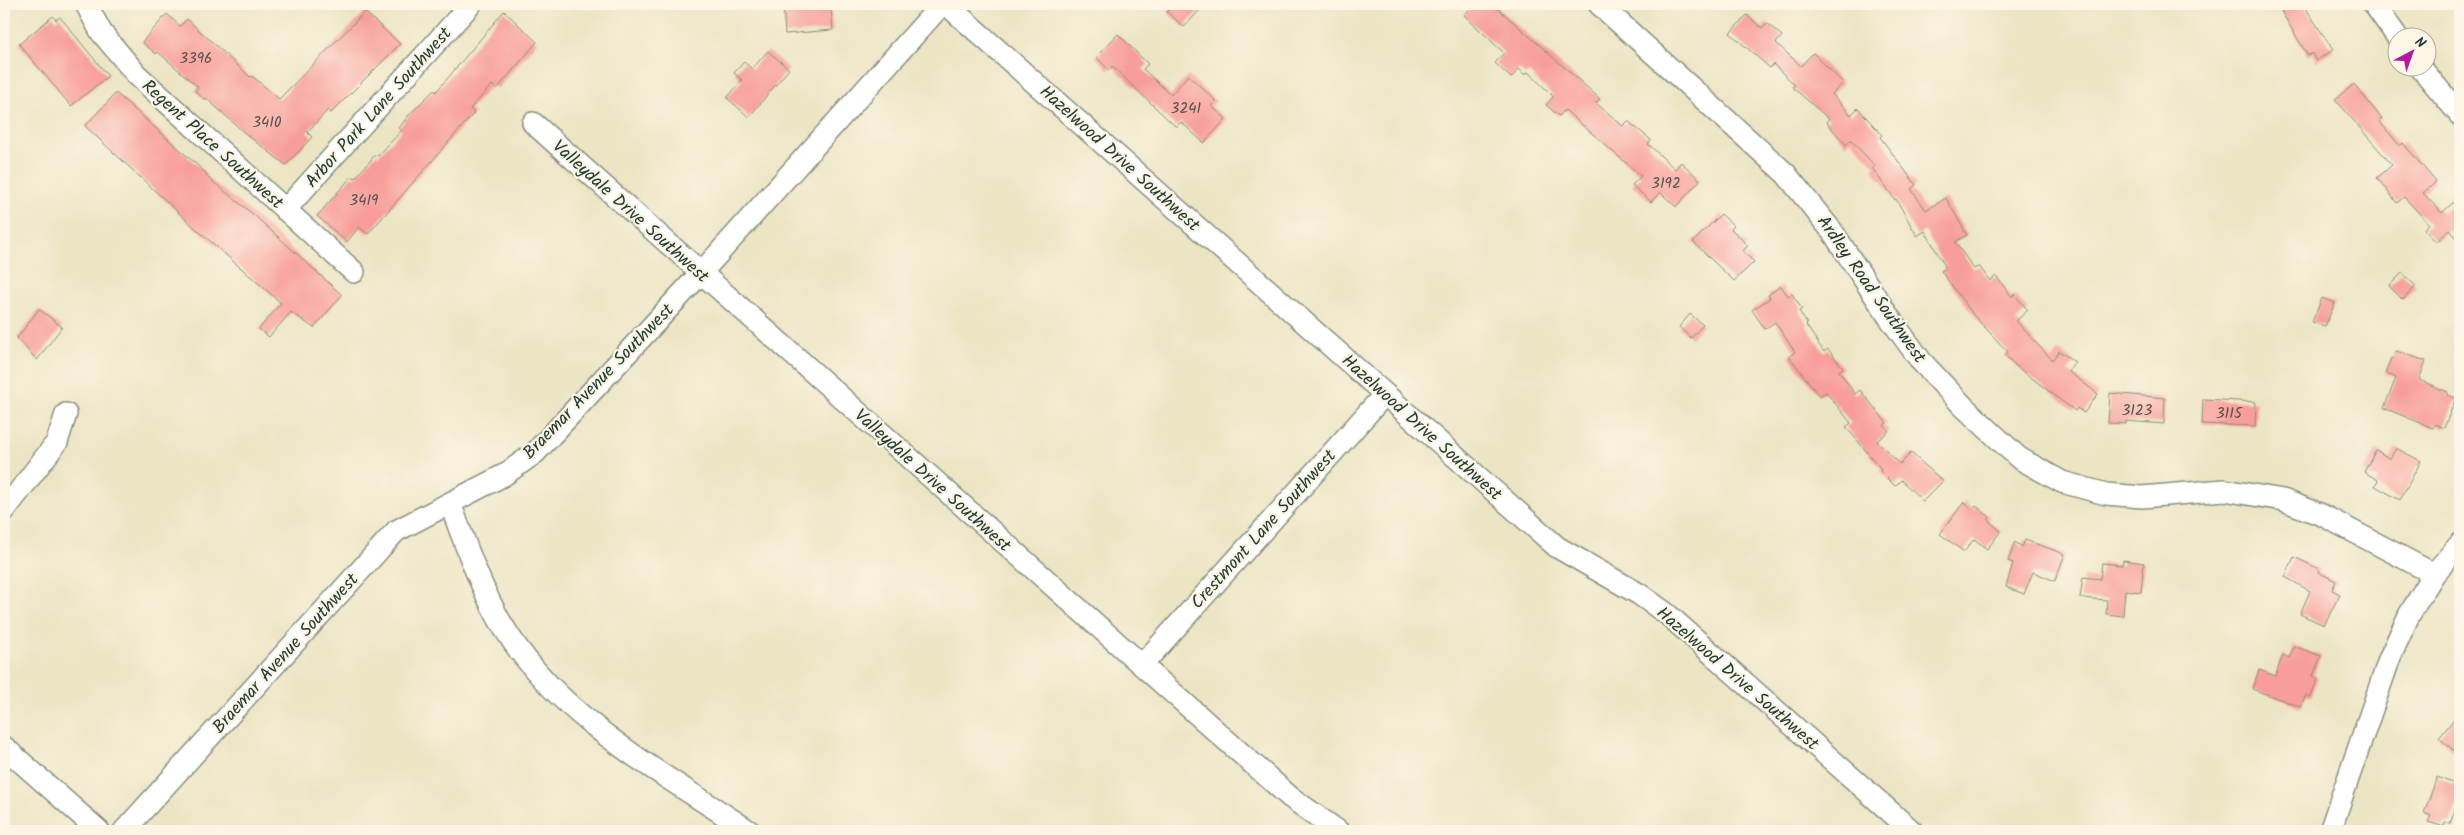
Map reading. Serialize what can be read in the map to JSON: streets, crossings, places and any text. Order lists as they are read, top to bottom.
{
  "streets": {
    "street": [
      "Arbor Park Lane Southwest",
      "Regent Place Southwest",
      "Hazelwood Drive Southwest",
      "Valleydale Drive Southwest",
      "Ardley Road Southwest",
      "Braemar Avenue Southwest",
      "Crestmont Lane Southwest"
    ]
  },
  "crossings": [
    ["Arbor Park Lane Southwest", "Regent Place Southwest"],
    ["Hazelwood Drive Southwest", "Crestmont Lane Southwest"],
    ["Valleydale Drive Southwest", "Braemar Avenue Southwest"],
    ["Valleydale Drive Southwest", "Crestmont Lane Southwest"]
  ],
  "house_numbers": [
    "3396",
    "3241",
    "3410",
    "3192",
    "3419",
    "3123",
    "3115"
  ],
  "north": "top right"
}
